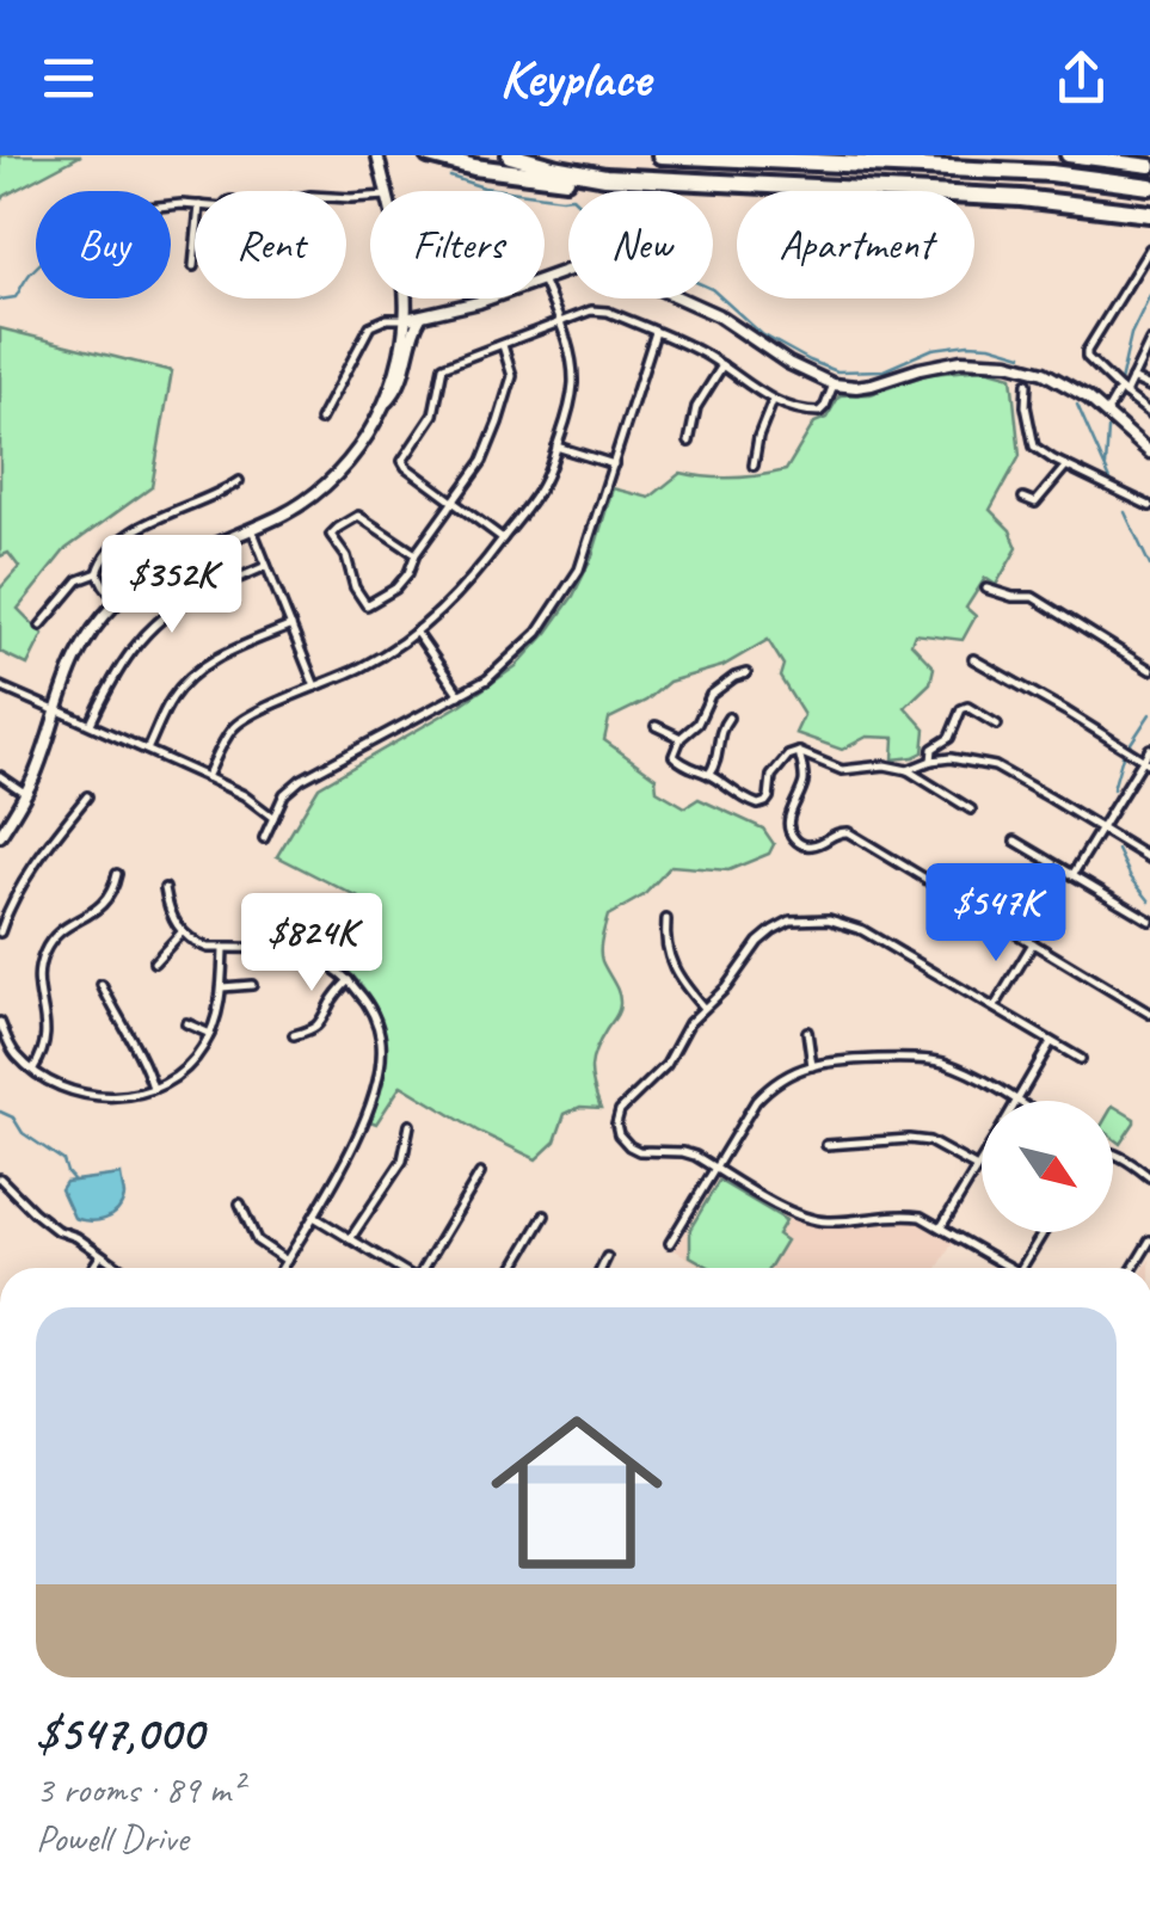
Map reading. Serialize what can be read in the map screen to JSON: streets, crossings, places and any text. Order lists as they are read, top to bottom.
{
  "north": "bottom right",
  "page": {
    "header": "Keyplace",
    "chip": [
      "Buy",
      "Rent",
      "Filters",
      "New",
      "Apartment"
    ],
    "price": ["$352K", "$547K", "$824K"],
    "list": [
      {
        "name": "$547,000",
        "note": "3 rooms · 89 m² · Powell Drive"
      }
    ]
  }
}
